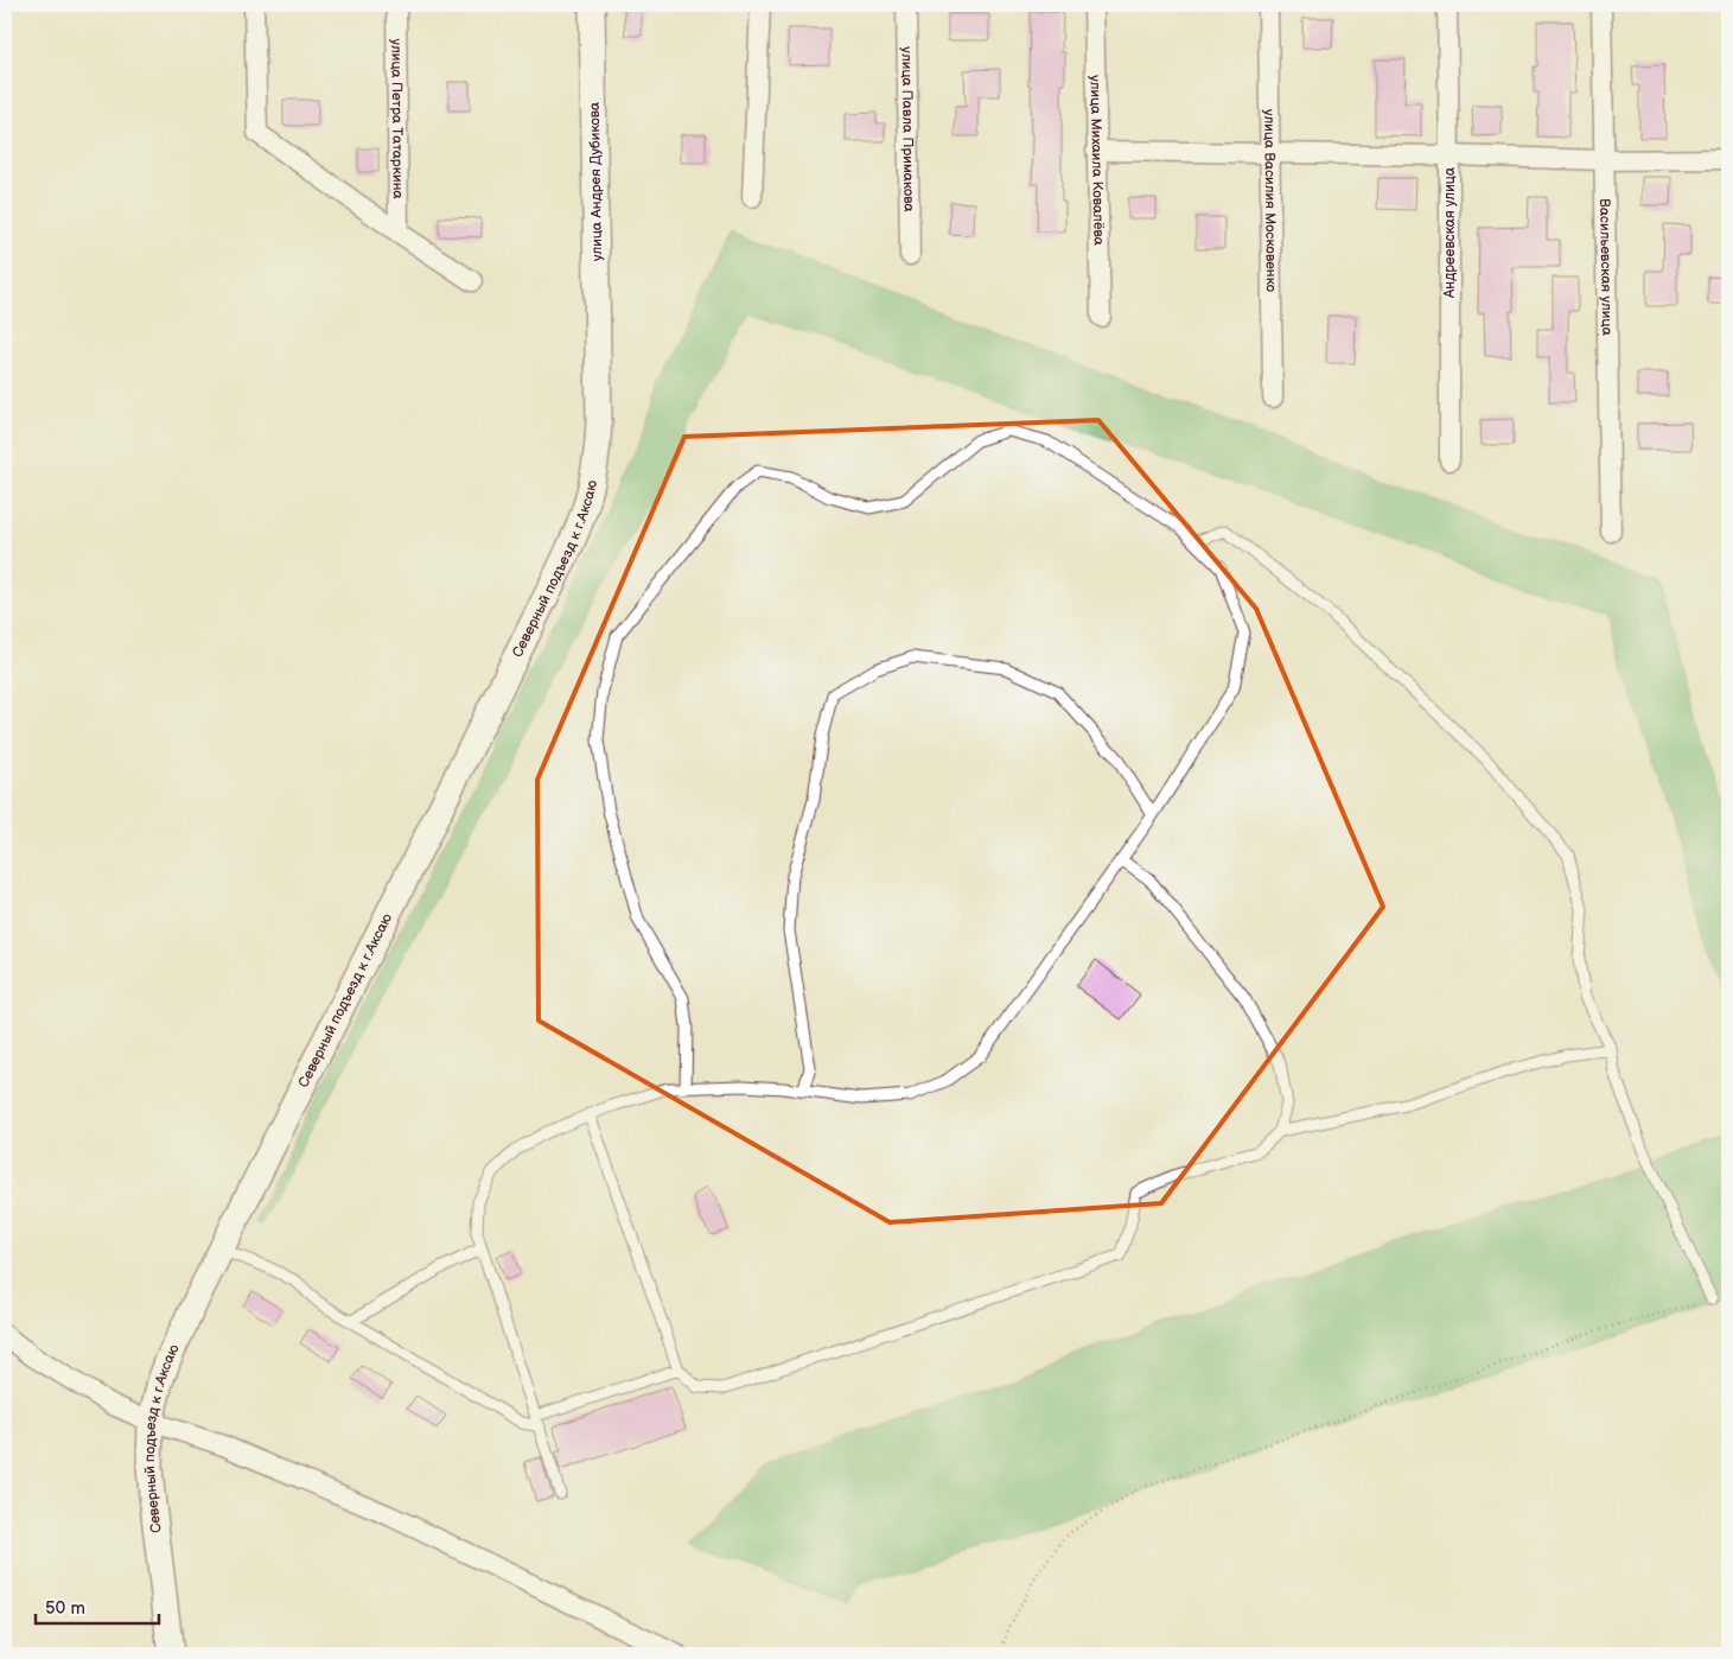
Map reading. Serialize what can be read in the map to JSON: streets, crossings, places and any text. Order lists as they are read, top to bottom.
{
  "streets": {
    "street": [
      "улица Петра Татаркина",
      "улица Павла Примакова",
      "улица Михаила Ковалёва",
      "улица Андрея Дубикова",
      "улица Василия Московенко",
      "Андреевская улица",
      "Васильевская улица",
      "Северный подъезд к г.Аксаю"
    ]
  },
  "crossings": [
    ["улица Андрея Дубикова", "Северный подъезд к г.Аксаю"]
  ],
  "scale_bar": "50 m"
}
